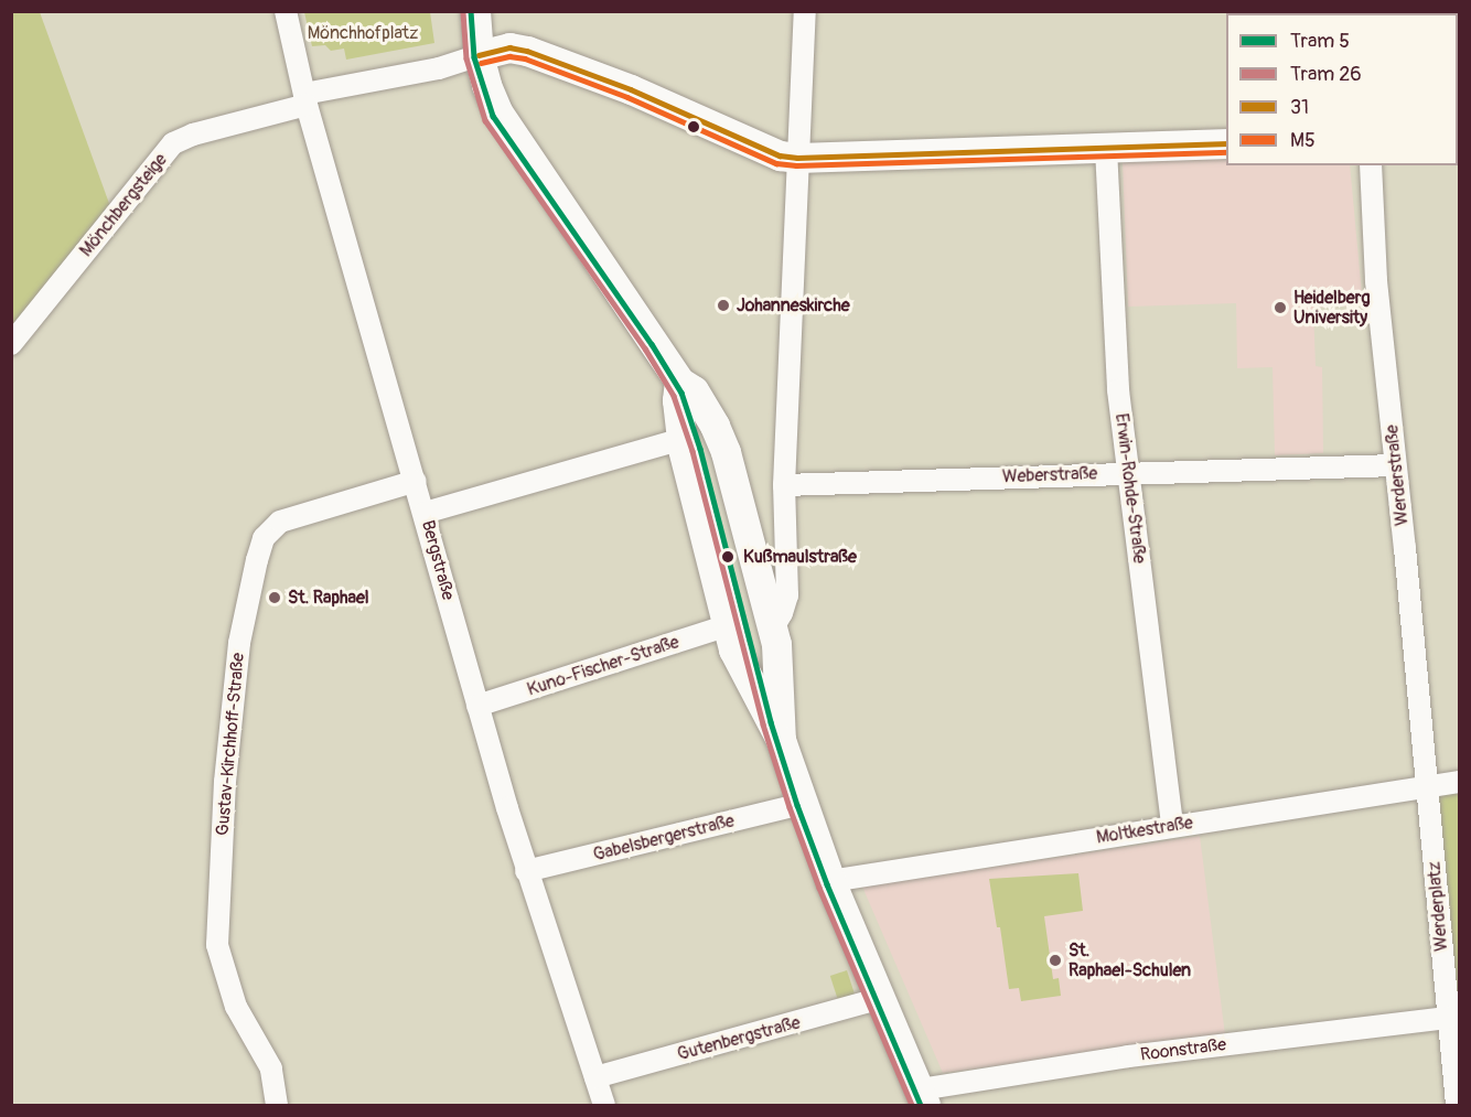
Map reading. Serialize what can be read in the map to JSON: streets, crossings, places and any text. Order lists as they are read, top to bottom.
{
  "streets": {
    "street": [
      "Mönchbergsteige",
      "Weberstraße",
      "Werderstraße",
      "Erwin-Rohde-Straße",
      "Bergstraße",
      "Kuno-Fischer-Straße",
      "Gustav-Kirchhoff-Straße",
      "Moltkestraße",
      "Gabelsbergerstraße",
      "Werderplatz",
      "Gutenbergstraße",
      "Roonstraße"
    ]
  },
  "crossings": [
    ["Mönchbergsteige", "Bergstraße"],
    ["Weberstraße", "Werderstraße"],
    ["Weberstraße", "Erwin-Rohde-Straße"],
    ["Werderstraße", "Moltkestraße"],
    ["Werderstraße", "Werderplatz"],
    ["Erwin-Rohde-Straße", "Moltkestraße"],
    ["Bergstraße", "Kuno-Fischer-Straße"],
    ["Bergstraße", "Gustav-Kirchhoff-Straße"],
    ["Bergstraße", "Gabelsbergerstraße"],
    ["Bergstraße", "Gutenbergstraße"],
    ["Moltkestraße", "Werderplatz"],
    ["Werderplatz", "Roonstraße"]
  ],
  "parks": ["Mönchhofplatz"],
  "places": [
    "Johanneskirche",
    "Heidelberg University",
    "Kußmaulstraße",
    "St. Raphael",
    "St. Raphael-Schulen"
  ],
  "lines": [
    "tram line 5",
    "tram line 26",
    "transit line 31",
    "transit line M5"
  ],
  "legend": [
    "Tram 5",
    "Tram 26",
    "31",
    "M5"
  ]
}
